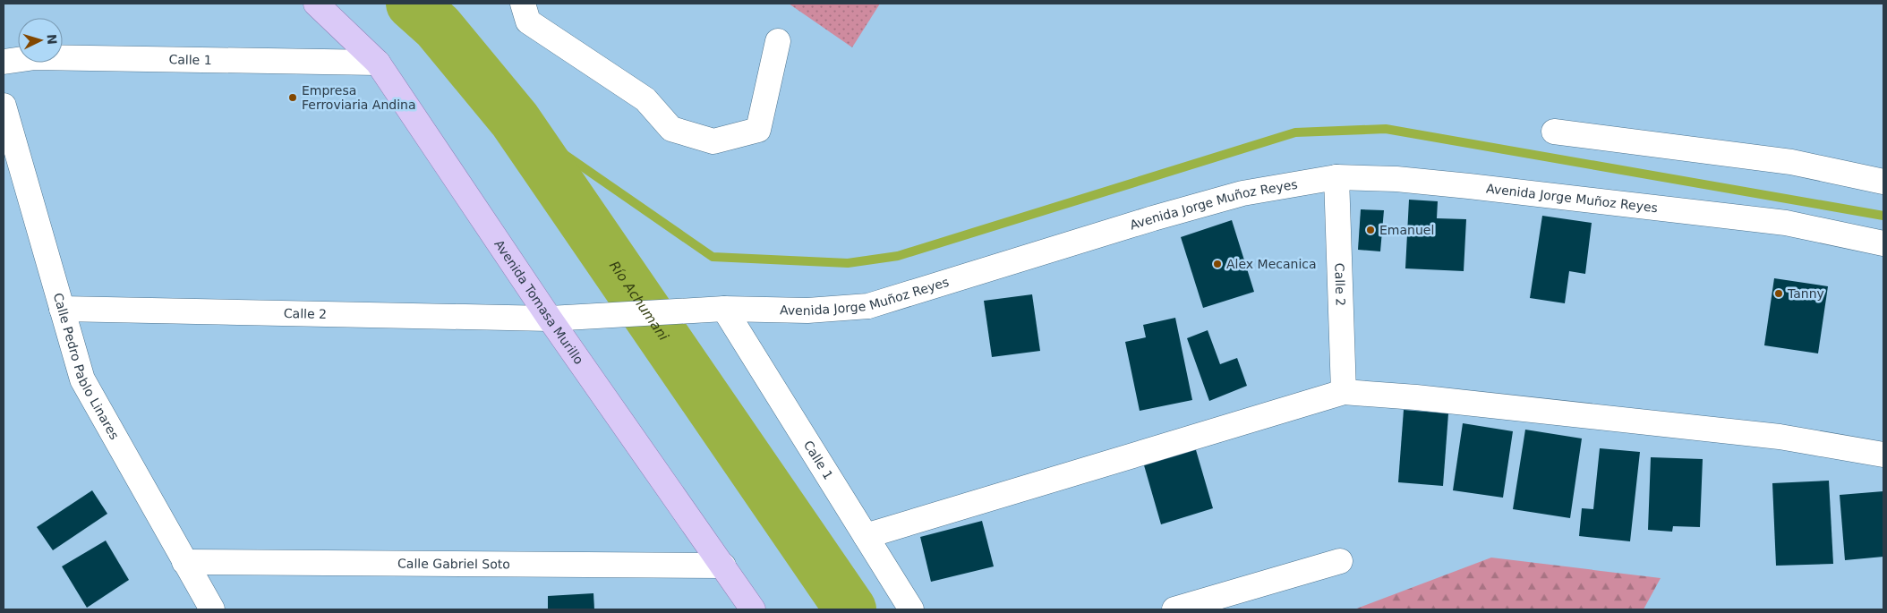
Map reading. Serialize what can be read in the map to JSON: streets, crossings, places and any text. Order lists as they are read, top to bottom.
{
  "streets": {
    "main road": ["Avenida Tomasa Murillo"],
    "street": [
      "Calle 1",
      "Avenida Jorge Muñoz Reyes",
      "Calle 2",
      "Calle Pedro Pablo Linares",
      "Calle Gabriel Soto"
    ]
  },
  "crossings": [
    ["Calle 1", "Avenida Jorge Muñoz Reyes"],
    ["Calle 1", "Avenida Tomasa Murillo"],
    ["Avenida Jorge Muñoz Reyes", "Calle 2"],
    ["Avenida Jorge Muñoz Reyes", "Avenida Tomasa Murillo"],
    ["Calle 2", "Avenida Tomasa Murillo"],
    ["Calle 2", "Calle Pedro Pablo Linares"],
    ["Avenida Tomasa Murillo", "Calle Gabriel Soto"],
    ["Calle Pedro Pablo Linares", "Calle Gabriel Soto"]
  ],
  "water": ["Río Achumani"],
  "places": [
    "Empresa Ferroviaria Andina",
    "Emanuel",
    "Alex Mecanica",
    "Tanny"
  ],
  "north": "right"
}
